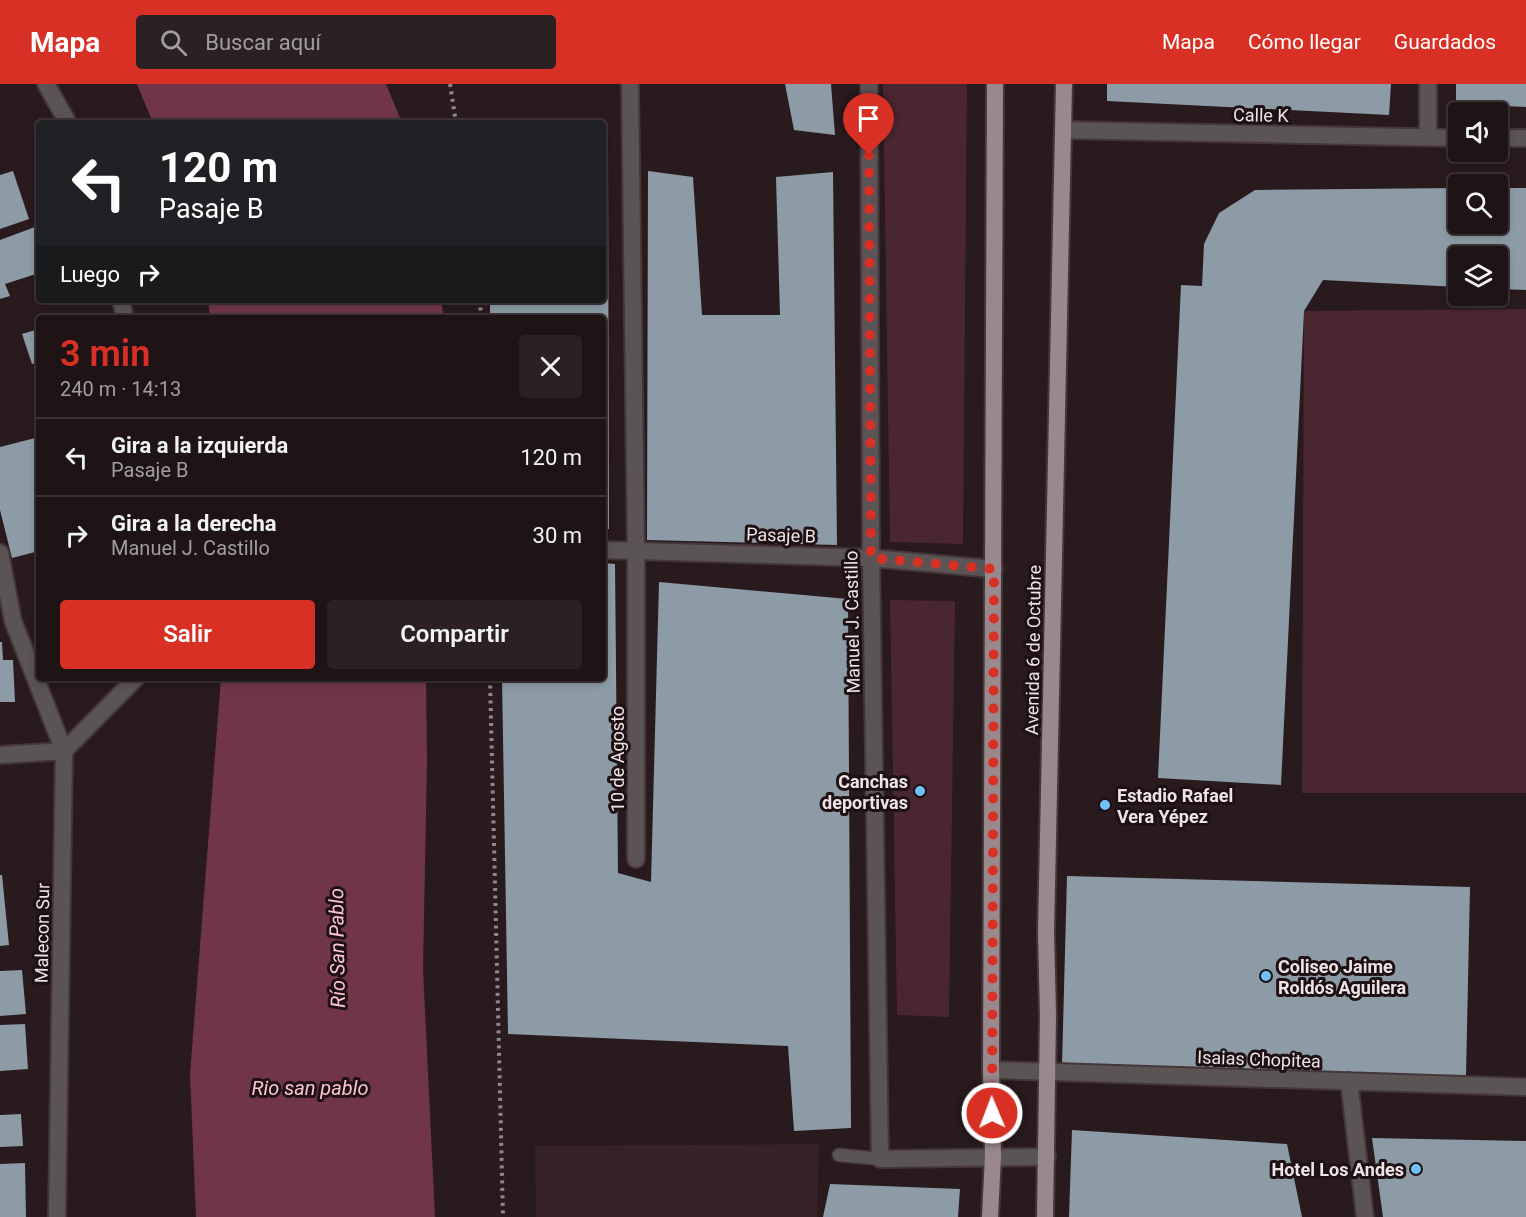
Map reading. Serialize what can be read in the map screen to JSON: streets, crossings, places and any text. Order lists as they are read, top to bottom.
{
  "streets": {
    "main road": ["Avenida 6 de Octubre"],
    "street": [
      "Calle K",
      "Pasaje B",
      "Manuel J. Castillo",
      "10 de Agosto",
      "Malecon Sur",
      "Isaias Chopitea"
    ]
  },
  "crossings": [
    ["Calle K", "Avenida 6 de Octubre"],
    ["Pasaje B", "Manuel J. Castillo"],
    ["Pasaje B", "10 de Agosto"],
    ["Avenida 6 de Octubre", "Isaias Chopitea"]
  ],
  "water": ["Río San Pablo", "Rio san pablo"],
  "places": [
    "Canchas deportivas",
    "Estadio Rafael Vera Yépez",
    "Coliseo Jaime Roldós Aguilera",
    "Hotel Los Andes"
  ],
  "page": {
    "header": "Mapa",
    "search": "Buscar aquí",
    "nav": ["Mapa", "Cómo llegar", "Guardados"],
    "turn": ["120 m", "Pasaje B"],
    "then": "Luego",
    "heading": ["3 min", "240 m · 14:13"],
    "list": [
      {
        "name": "Gira a la izquierda",
        "note": "Pasaje B",
        "value": "120 m"
      },
      {
        "name": "Gira a la derecha",
        "note": "Manuel J. Castillo",
        "value": "30 m"
      }
    ],
    "buttons": ["Salir", "Compartir"]
  }
}
